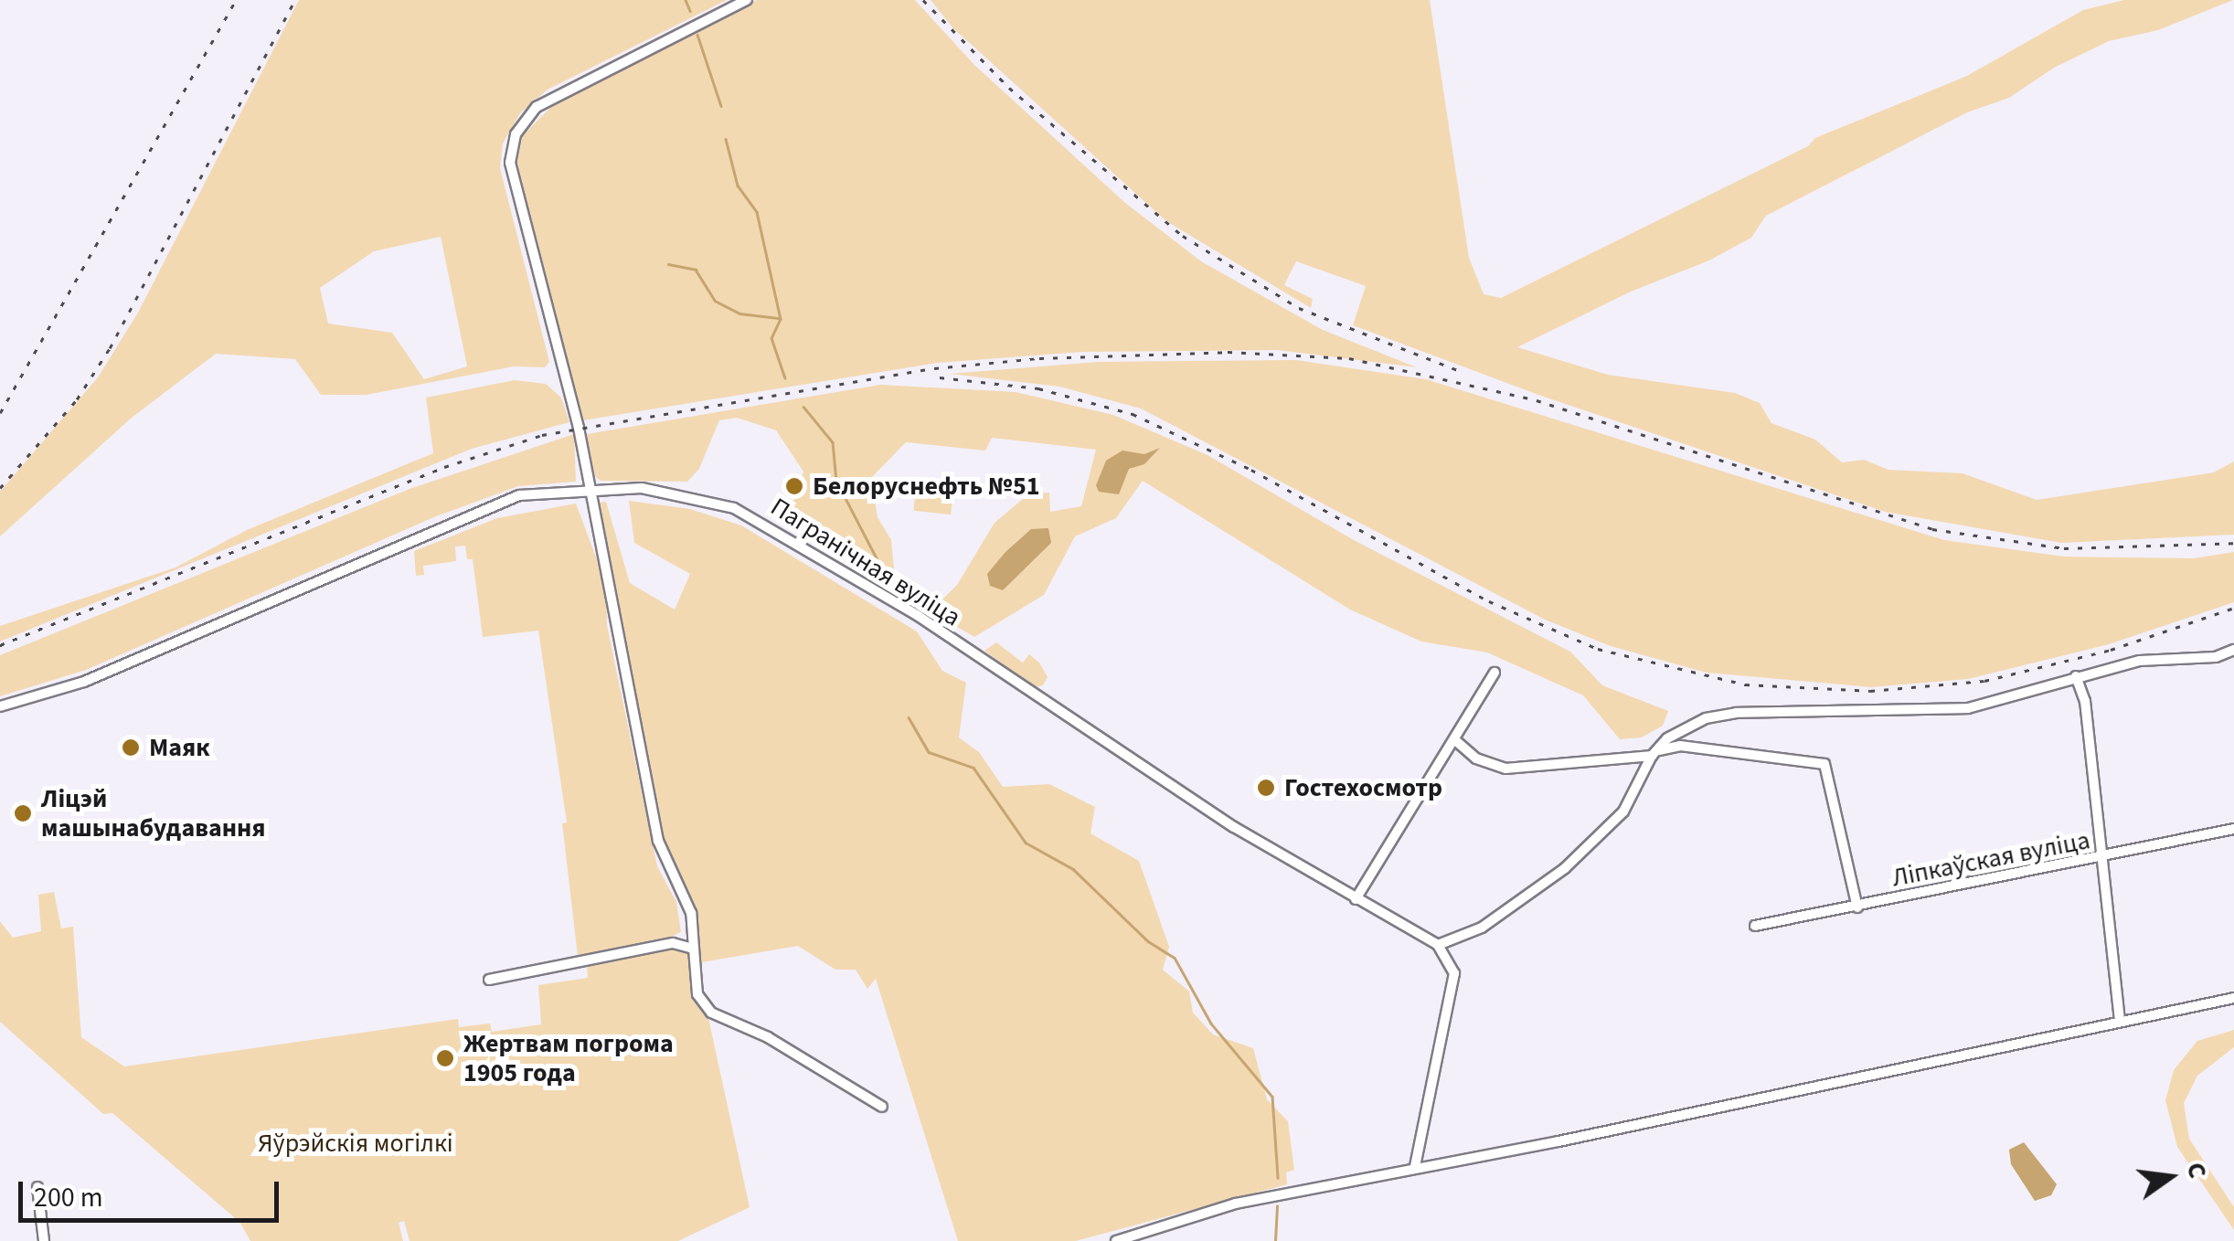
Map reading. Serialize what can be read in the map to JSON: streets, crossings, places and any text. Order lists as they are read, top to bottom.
{
  "streets": {
    "street": ["Пагранічная вуліца", "Ліпкаўская вуліца"]
  },
  "parks": ["Яўрэйскія могілкі"],
  "places": [
    "Белоруснефть №51",
    "Маяк",
    "Гостехосмотр",
    "Ліцэй машынабудавання",
    "Жертвам погрома 1905 года"
  ],
  "scale_bar": "200 m",
  "north": "right"
}
